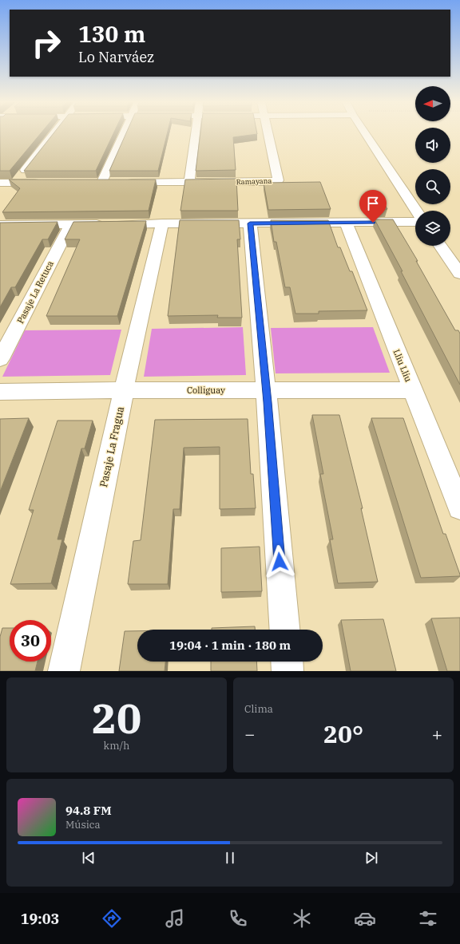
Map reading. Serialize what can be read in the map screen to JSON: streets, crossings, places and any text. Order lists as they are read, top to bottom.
{
  "streets": {
    "street": [
      "Ramayana",
      "Pasaje La Retuca",
      "Lliu Lliu",
      "Colliguay",
      "Pasaje La Fragua"
    ]
  },
  "crossings": [
    ["Lliu Lliu", "Colliguay"],
    ["Colliguay", "Pasaje La Fragua"]
  ],
  "north": "left",
  "page": {
    "turn": ["130 m", "Lo Narváez"],
    "limit": "30",
    "trip": "19:04 · 1 min · 180 m",
    "tile": [
      ["20", "km/h"],
      "Clima"
    ],
    "heat": ["−", "20°", "+"],
    "song": ["94.8 FM", "Música"],
    "tabs": "19:03"
  }
}
